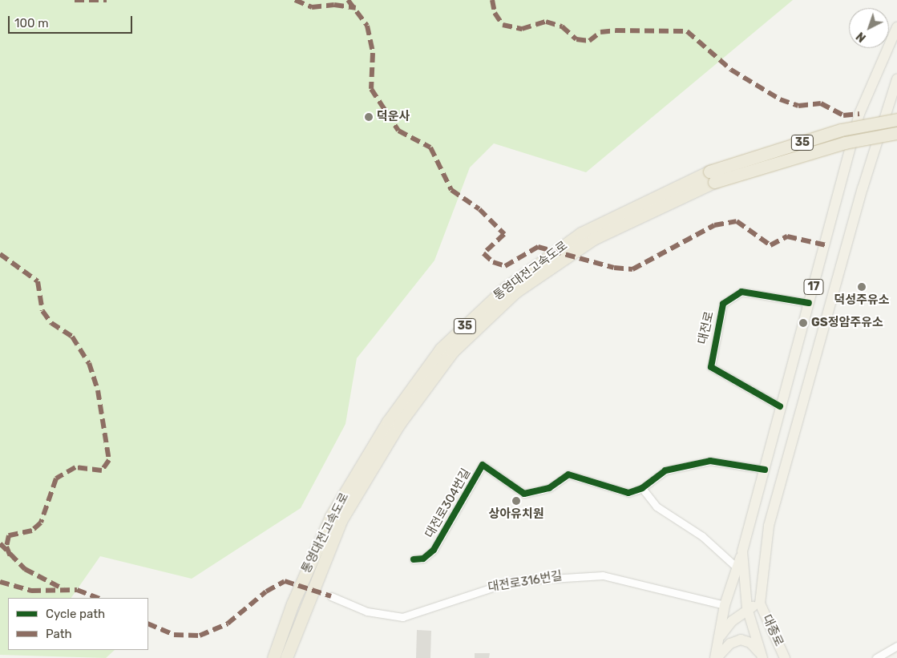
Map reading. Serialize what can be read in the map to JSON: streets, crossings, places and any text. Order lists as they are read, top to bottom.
{
  "streets": {
    "highway": ["35", "통영대전고속도로"],
    "main road": ["17", "대종로"],
    "street": ["대전로", "대전로304번길", "대전로316번길"]
  },
  "crossings": [
    ["17", "대전로"],
    ["17", "대전로304번길"],
    ["17", "대종로"]
  ],
  "places": [
    "덕운사",
    "덕성주유소",
    "GS정암주유소",
    "상아유치원"
  ],
  "legend": ["Cycle path", "Path"],
  "scale_bar": "100 m",
  "north": "bottom left"
}
